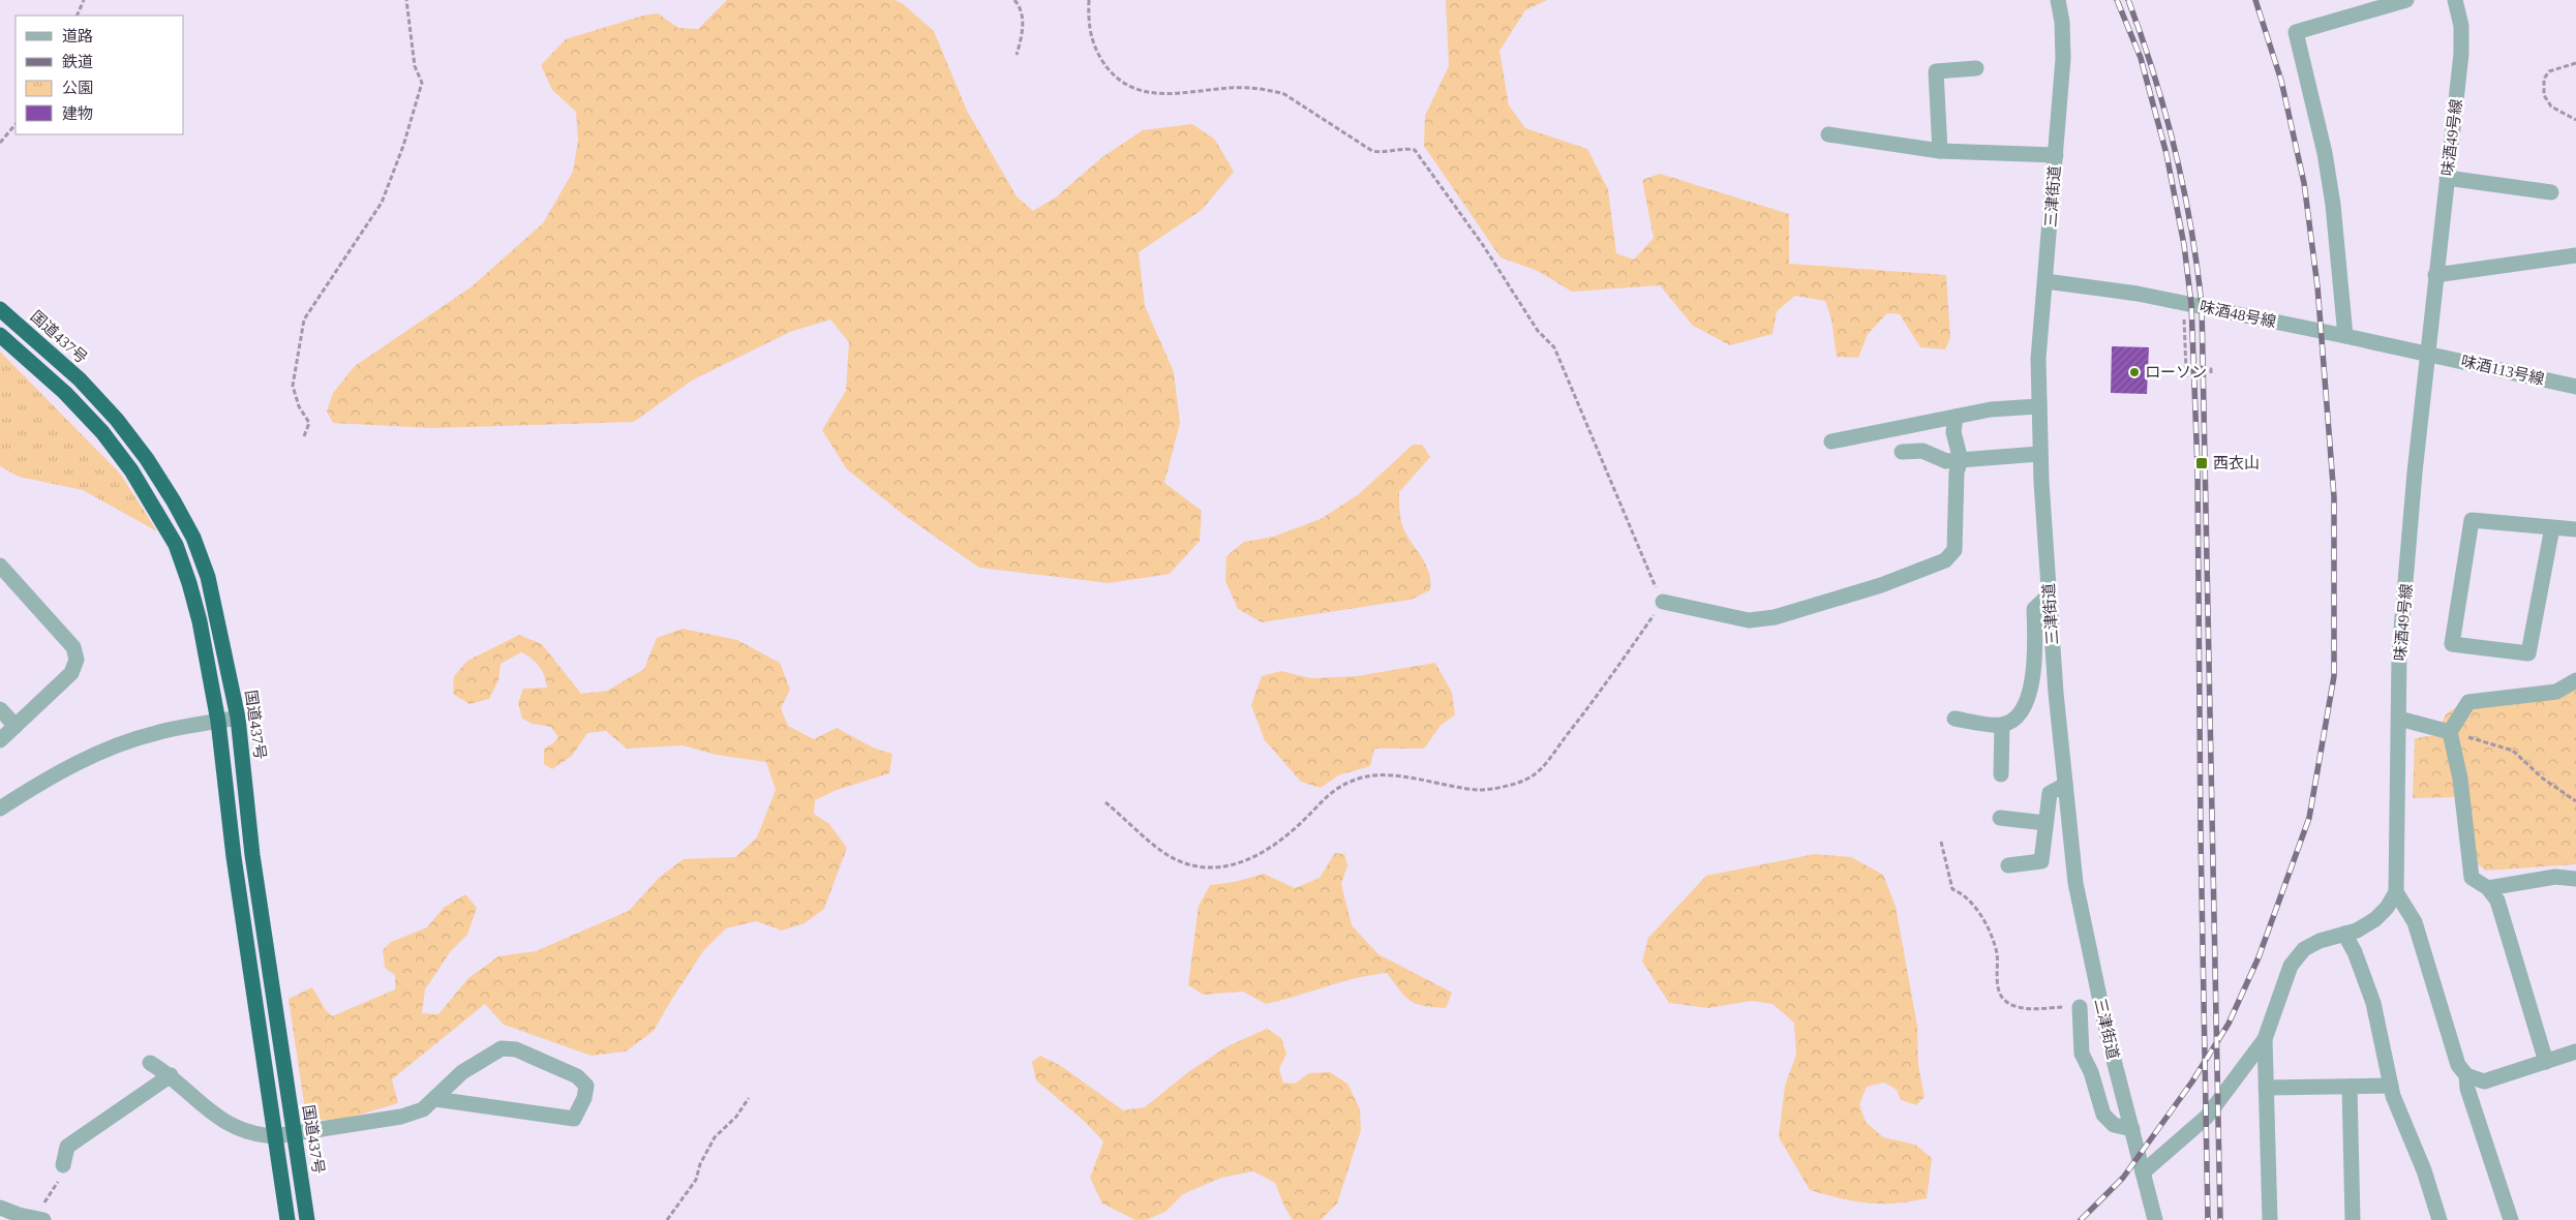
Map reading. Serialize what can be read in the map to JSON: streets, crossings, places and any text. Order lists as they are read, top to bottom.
{
  "streets": {
    "highway": ["国道437号"],
    "street": [
      "味酒49号線",
      "三津街道",
      "味酒48号線",
      "味酒113号線"
    ]
  },
  "crossings": [
    ["味酒49号線", "味酒48号線"],
    ["味酒49号線", "味酒113号線"],
    ["三津街道", "味酒48号線"],
    ["味酒48号線", "味酒113号線"]
  ],
  "places": {
    "other": ["ローソン"],
    "transit": ["西衣山"]
  },
  "legend": [
    "道路",
    "鉄道",
    "公園",
    "建物"
  ]
}
